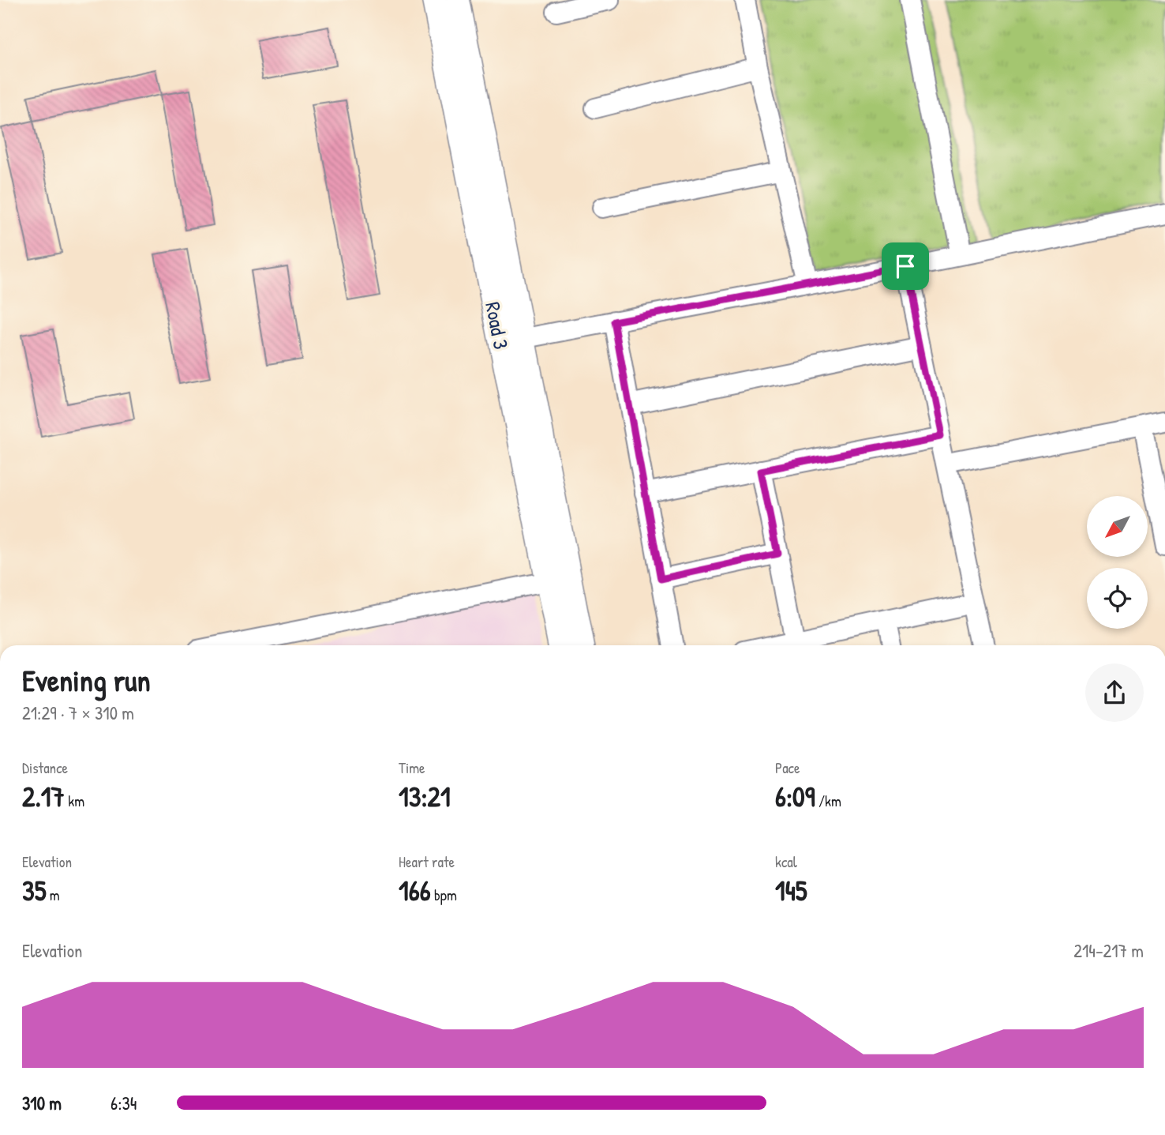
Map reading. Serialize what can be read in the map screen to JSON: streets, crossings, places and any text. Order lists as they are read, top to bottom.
{
  "streets": {
    "street": ["Road 3"]
  },
  "north": "bottom left",
  "page": {
    "heading": ["Evening run", "21:29 · 7 × 310 m"],
    "stats": [
      ["Distance", "2.17 km"],
      ["Time", "13:21"],
      ["Pace", "6:09 /km"],
      ["Elevation", "35 m"],
      ["Heart rate", "166 bpm"],
      ["kcal", "145"]
    ],
    "chart": ["Elevation", "214–217 m"],
    "list": [
      {
        "name": "310 m",
        "note": "6:34"
      }
    ]
  }
}
